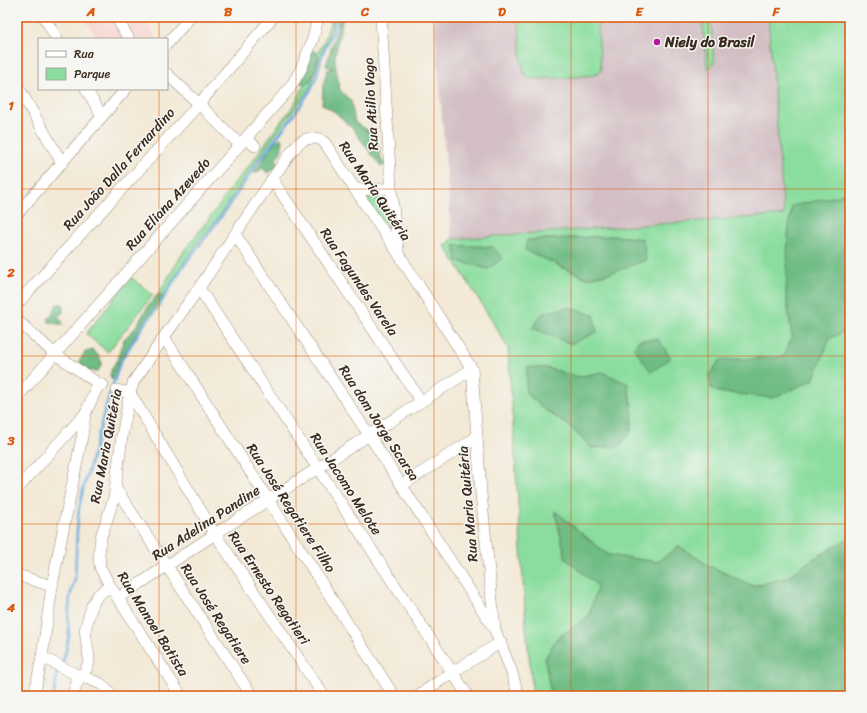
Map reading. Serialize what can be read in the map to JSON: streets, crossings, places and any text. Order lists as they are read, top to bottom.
{
  "streets": {
    "street": [
      "Rua Atilio Vago",
      "Rua João Dalla Fernardino",
      "Rua Maria Quitéria",
      "Rua Eliana Azevedo",
      "Rua Fagundes Varela",
      "Rua dom Jorge Scarsa",
      "Rua Jacomo Melote",
      "Rua José Regatiere Filho",
      "Rua Adelina Pandine",
      "Rua Ernesto Regatieri",
      "Rua José Regatiere",
      "Rua Manoel Batista"
    ]
  },
  "crossings": [
    ["Rua Atilio Vago", "Rua Maria Quitéria"],
    ["Rua Maria Quitéria", "Rua Fagundes Varela"],
    ["Rua Maria Quitéria", "Rua dom Jorge Scarsa"],
    ["Rua Maria Quitéria", "Rua Jacomo Melote"],
    ["Rua Maria Quitéria", "Rua José Regatiere Filho"],
    ["Rua Maria Quitéria", "Rua Adelina Pandine"],
    ["Rua Maria Quitéria", "Rua Ernesto Regatieri"],
    ["Rua Maria Quitéria", "Rua José Regatiere"],
    ["Rua Maria Quitéria", "Rua Manoel Batista"],
    ["Rua Fagundes Varela", "Rua Adelina Pandine"],
    ["Rua dom Jorge Scarsa", "Rua Adelina Pandine"],
    ["Rua Jacomo Melote", "Rua Adelina Pandine"],
    ["Rua José Regatiere Filho", "Rua Adelina Pandine"],
    ["Rua Adelina Pandine", "Rua Ernesto Regatieri"],
    ["Rua Adelina Pandine", "Rua José Regatiere"],
    ["Rua Adelina Pandine", "Rua Manoel Batista"]
  ],
  "places": ["Niely do Brasil"],
  "legend": ["Rua", "Parque"],
  "grid": {
    "columns": [
      "A",
      "B",
      "C",
      "D",
      "E",
      "F"
    ],
    "rows": [
      "1",
      "2",
      "3",
      "4"
    ]
  }
}
